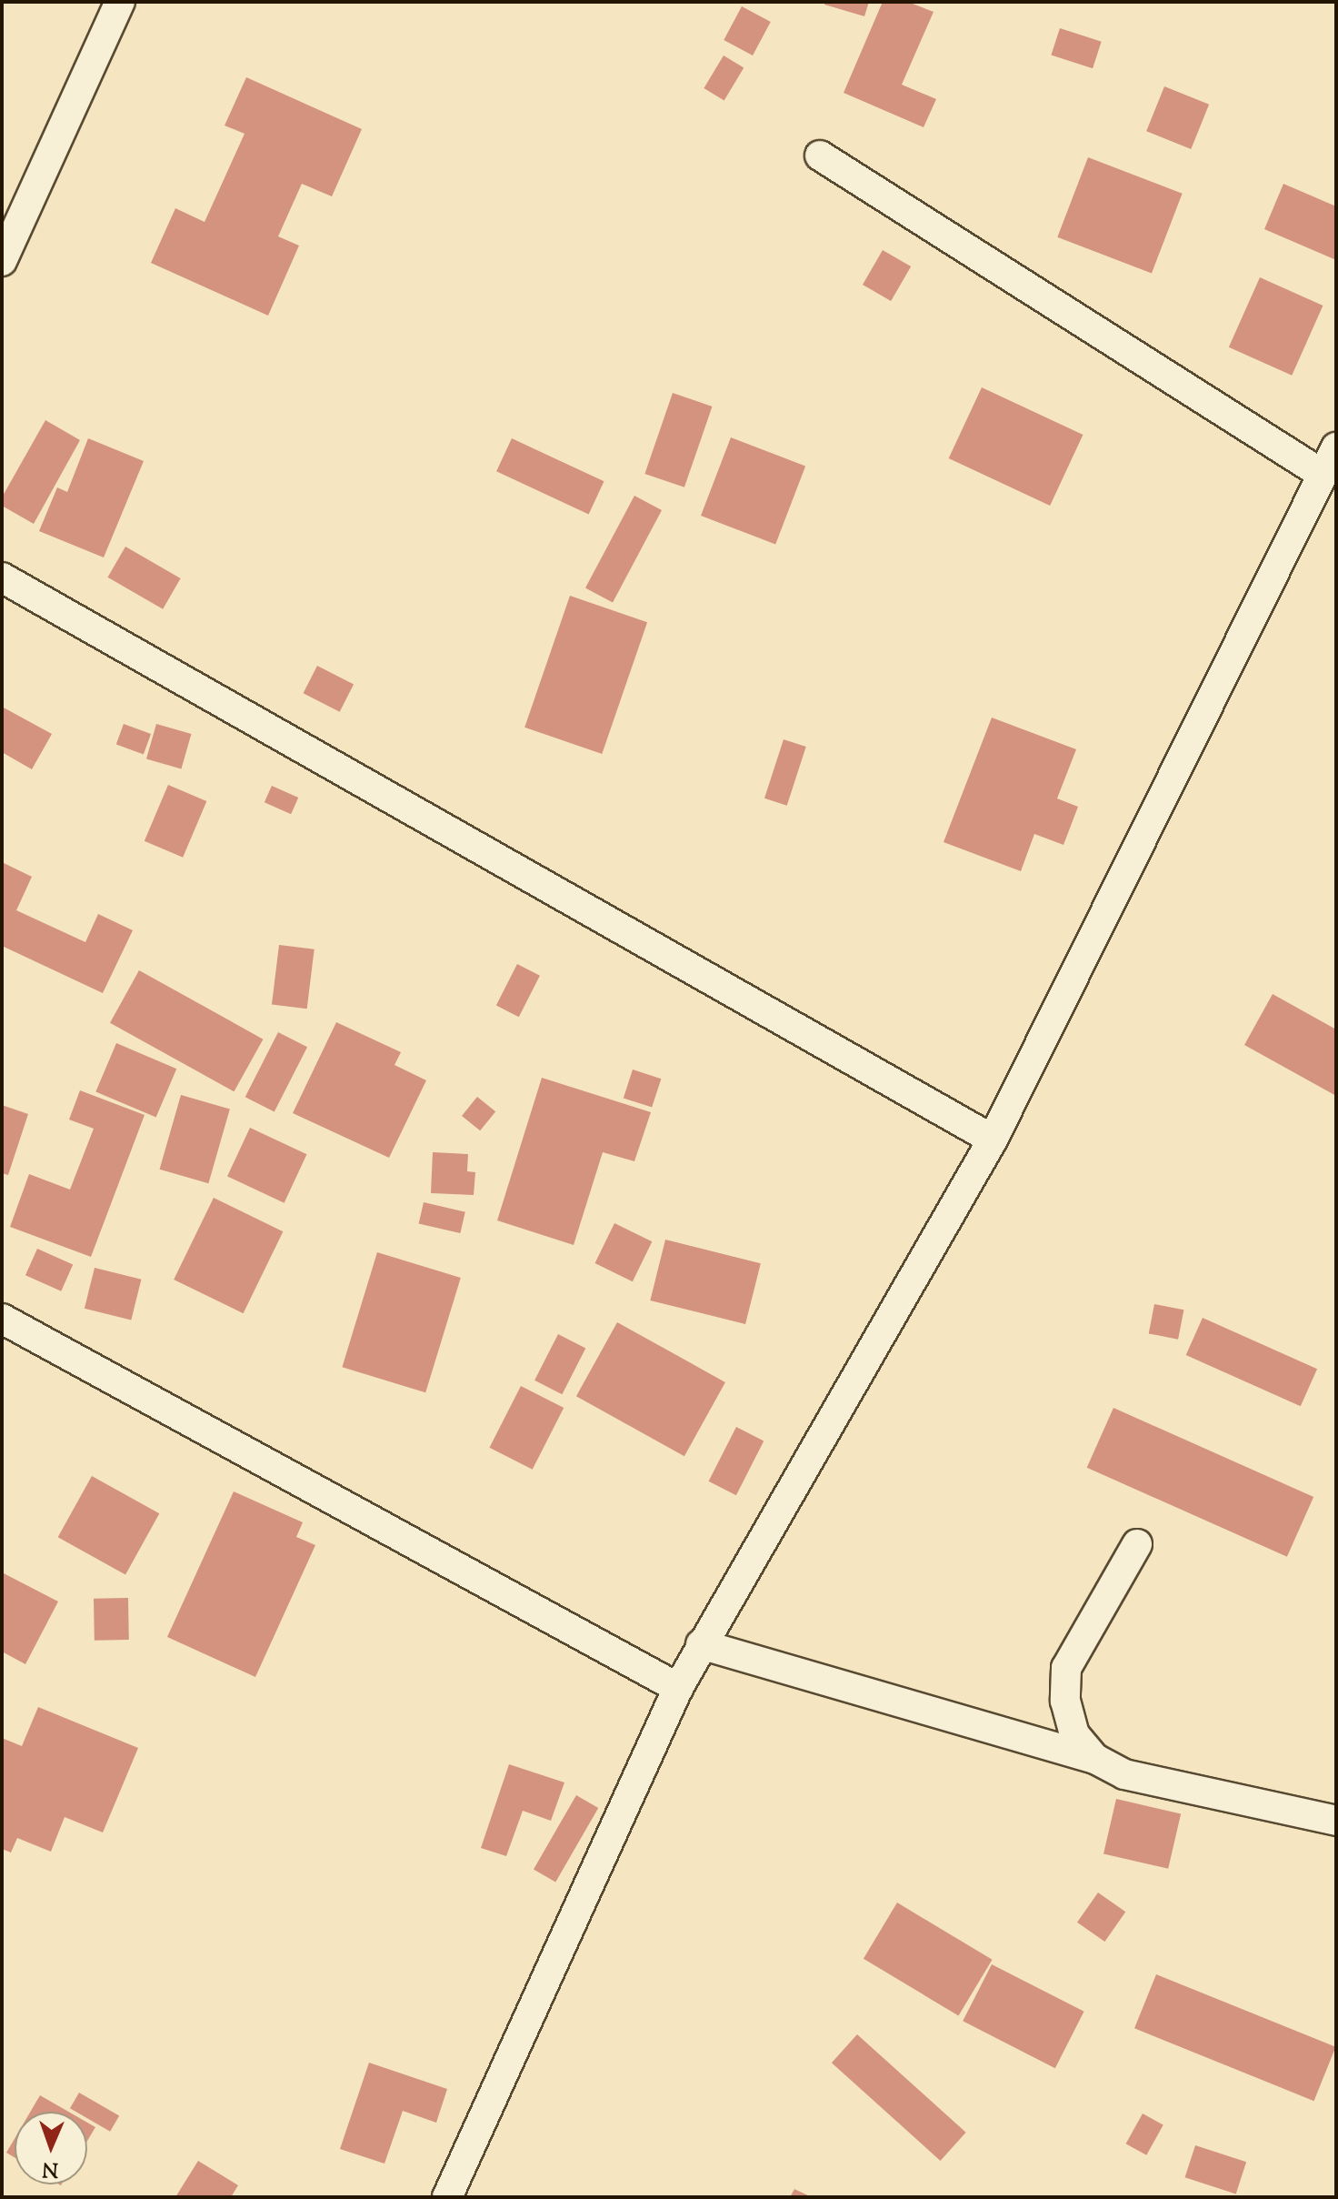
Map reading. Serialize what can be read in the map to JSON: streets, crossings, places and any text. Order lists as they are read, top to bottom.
{
  "north": "bottom"
}
